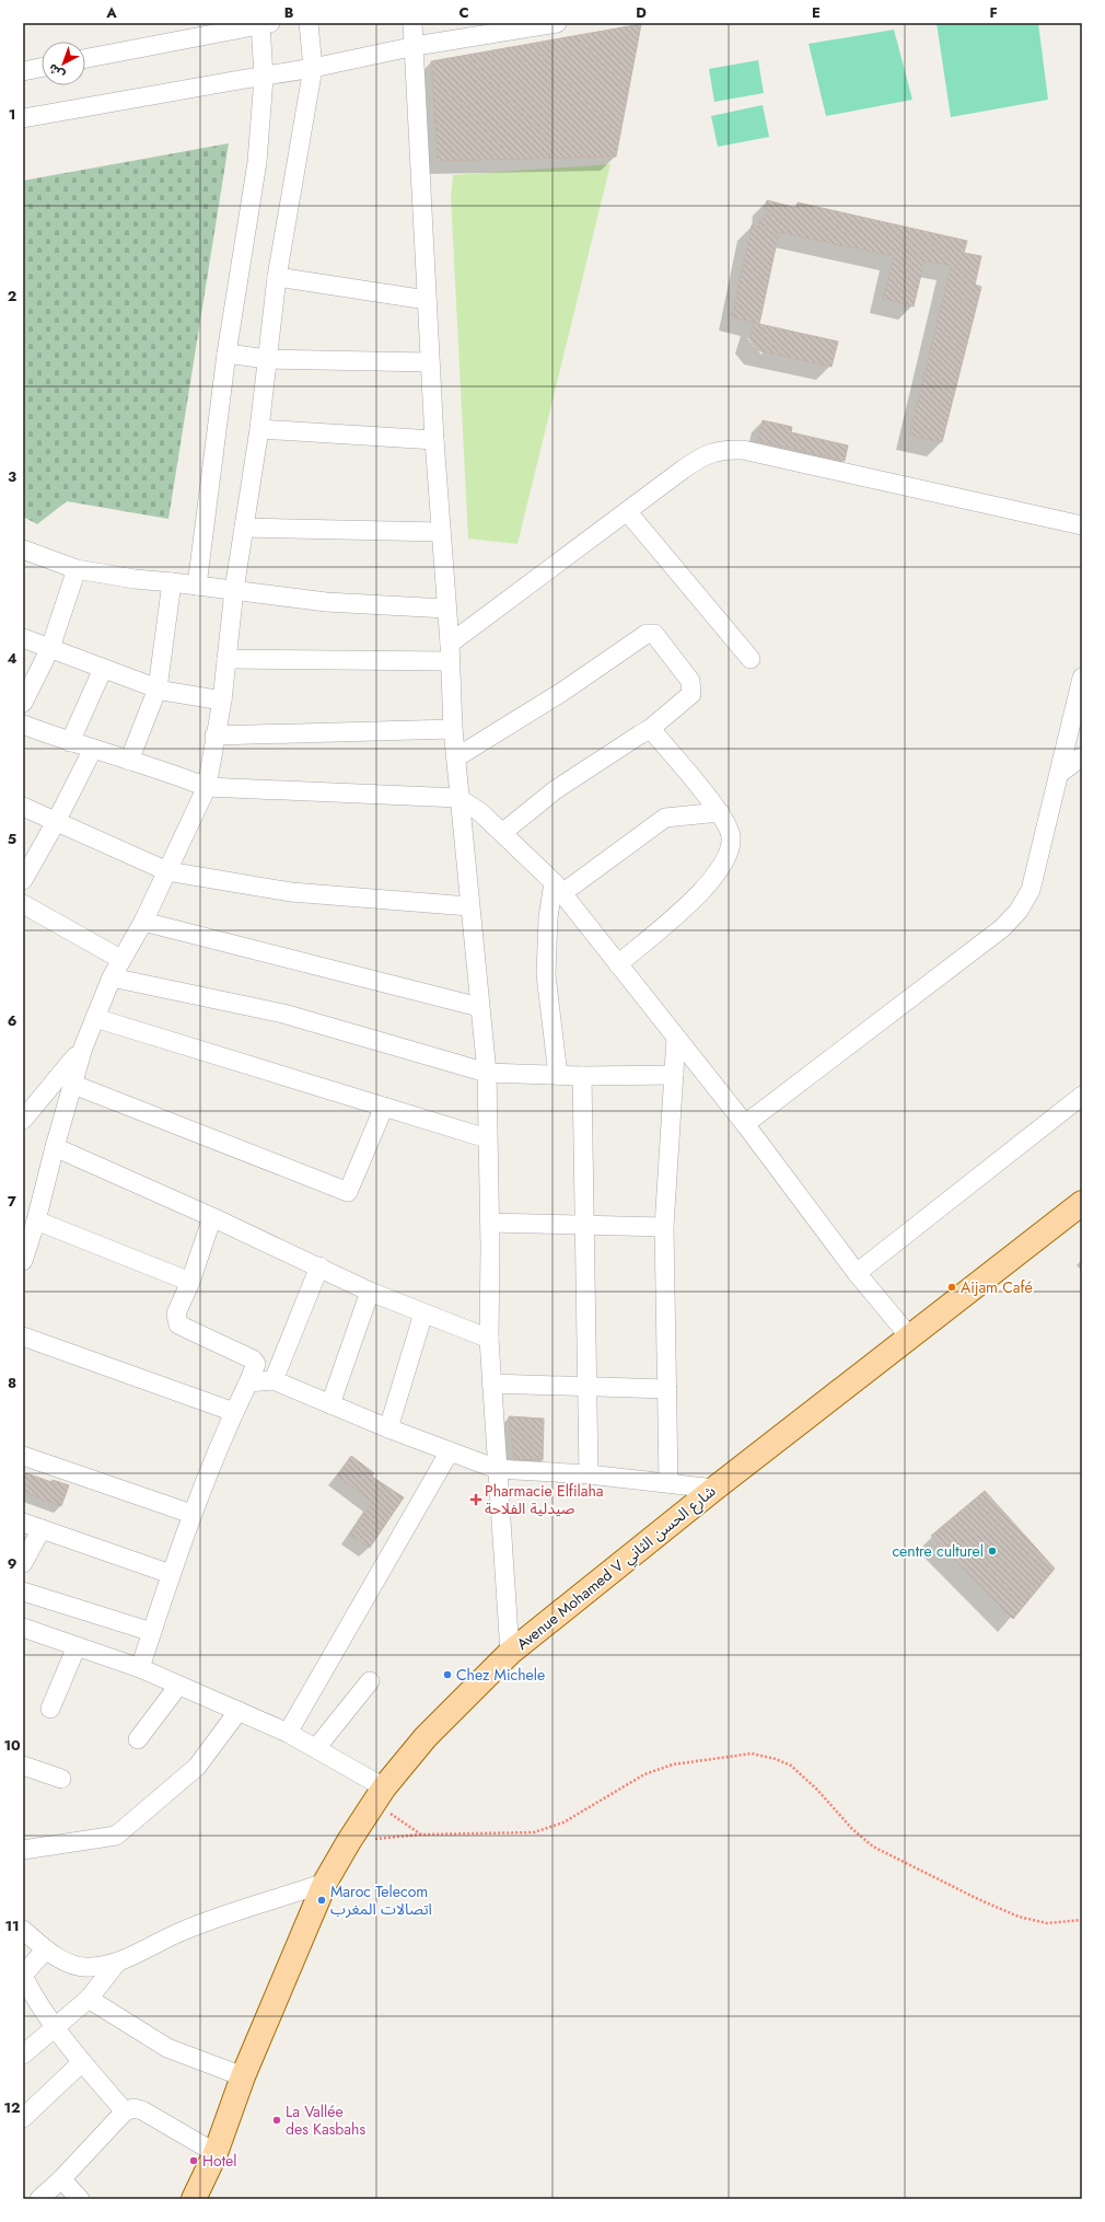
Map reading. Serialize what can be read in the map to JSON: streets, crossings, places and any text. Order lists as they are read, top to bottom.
{
  "streets": {
    "main road": ["Avenue Mohamed V شارع الحسن الثاني"]
  },
  "places": {
    "other": [
      "Aijam Café",
      "centre culturel",
      "Chez Michele",
      "Maroc Telecom اتصالات المغرب",
      "La Vallée des Kasbahs",
      "Hotel"
    ],
    "health": ["Pharmacie Elfilaha صيدلية الفلاحة"]
  },
  "north": "bottom left",
  "grid": {
    "columns": [
      "A",
      "B",
      "C",
      "D",
      "E",
      "F"
    ],
    "rows": [
      "1",
      "2",
      "3",
      "4",
      "5",
      "6",
      "7",
      "8",
      "9",
      "10",
      "11",
      "12"
    ]
  }
}
